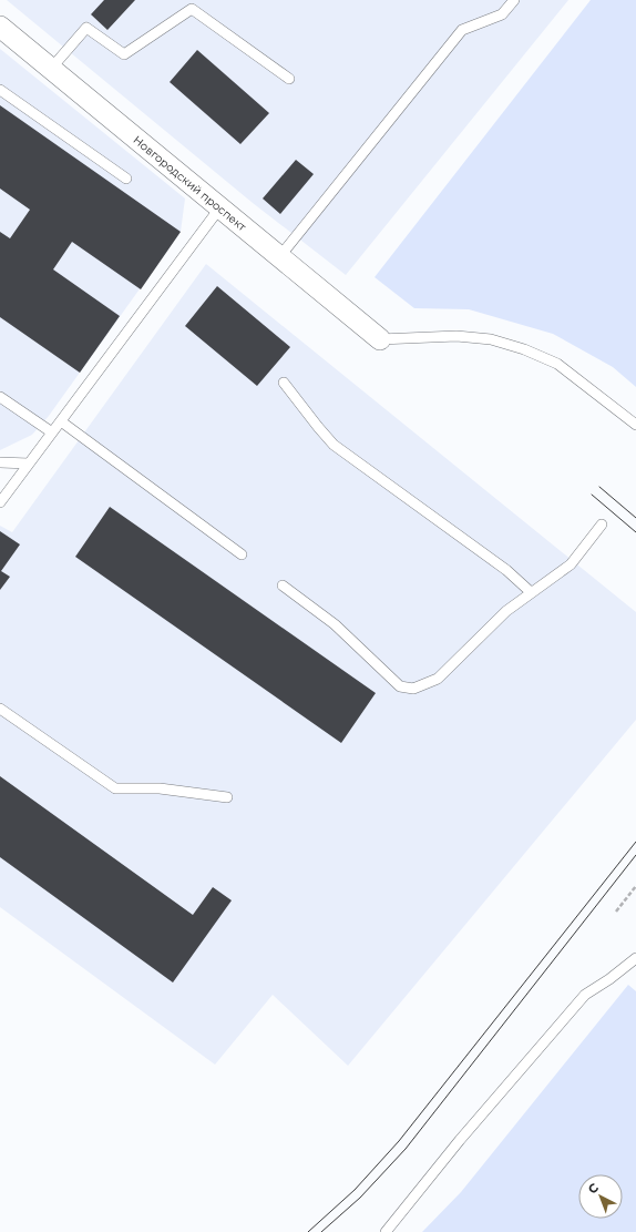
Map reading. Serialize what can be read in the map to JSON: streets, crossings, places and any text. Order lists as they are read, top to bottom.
{
  "streets": {
    "street": ["Новгородский проспект"]
  },
  "north": "top left"
}
